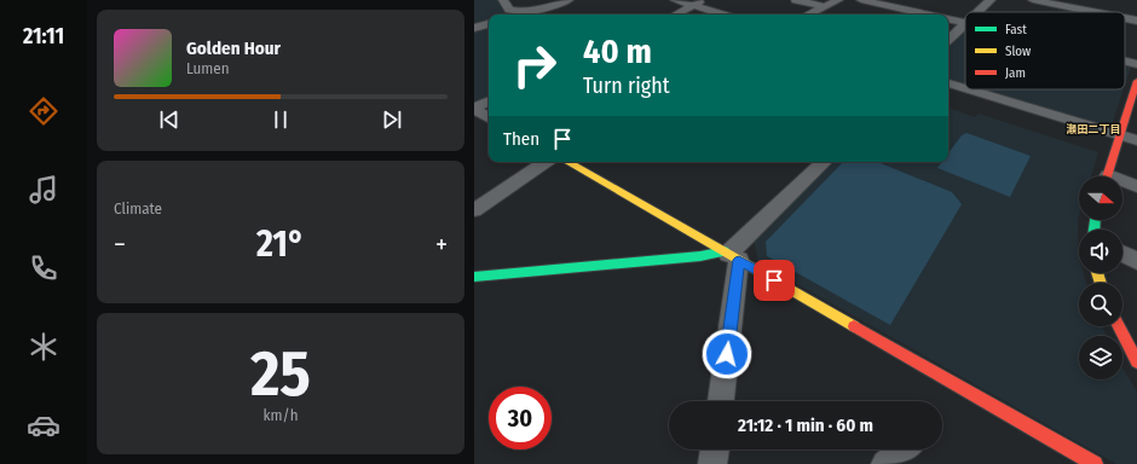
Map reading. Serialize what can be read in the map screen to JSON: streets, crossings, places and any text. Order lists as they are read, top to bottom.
{
  "districts": ["瀬田二丁目"],
  "legend": ["Fast", "Slow", "Jam"],
  "north": "right",
  "page": {
    "tabs": "21:11",
    "turn": ["40 m", "Turn right"],
    "song": ["Golden Hour", "Lumen"],
    "then": "Then",
    "tile": [
      "Climate",
      ["25", "km/h"]
    ],
    "heat": ["−", "21°", "+"],
    "limit": "30",
    "trip": "21:12 · 1 min · 60 m"
  }
}
